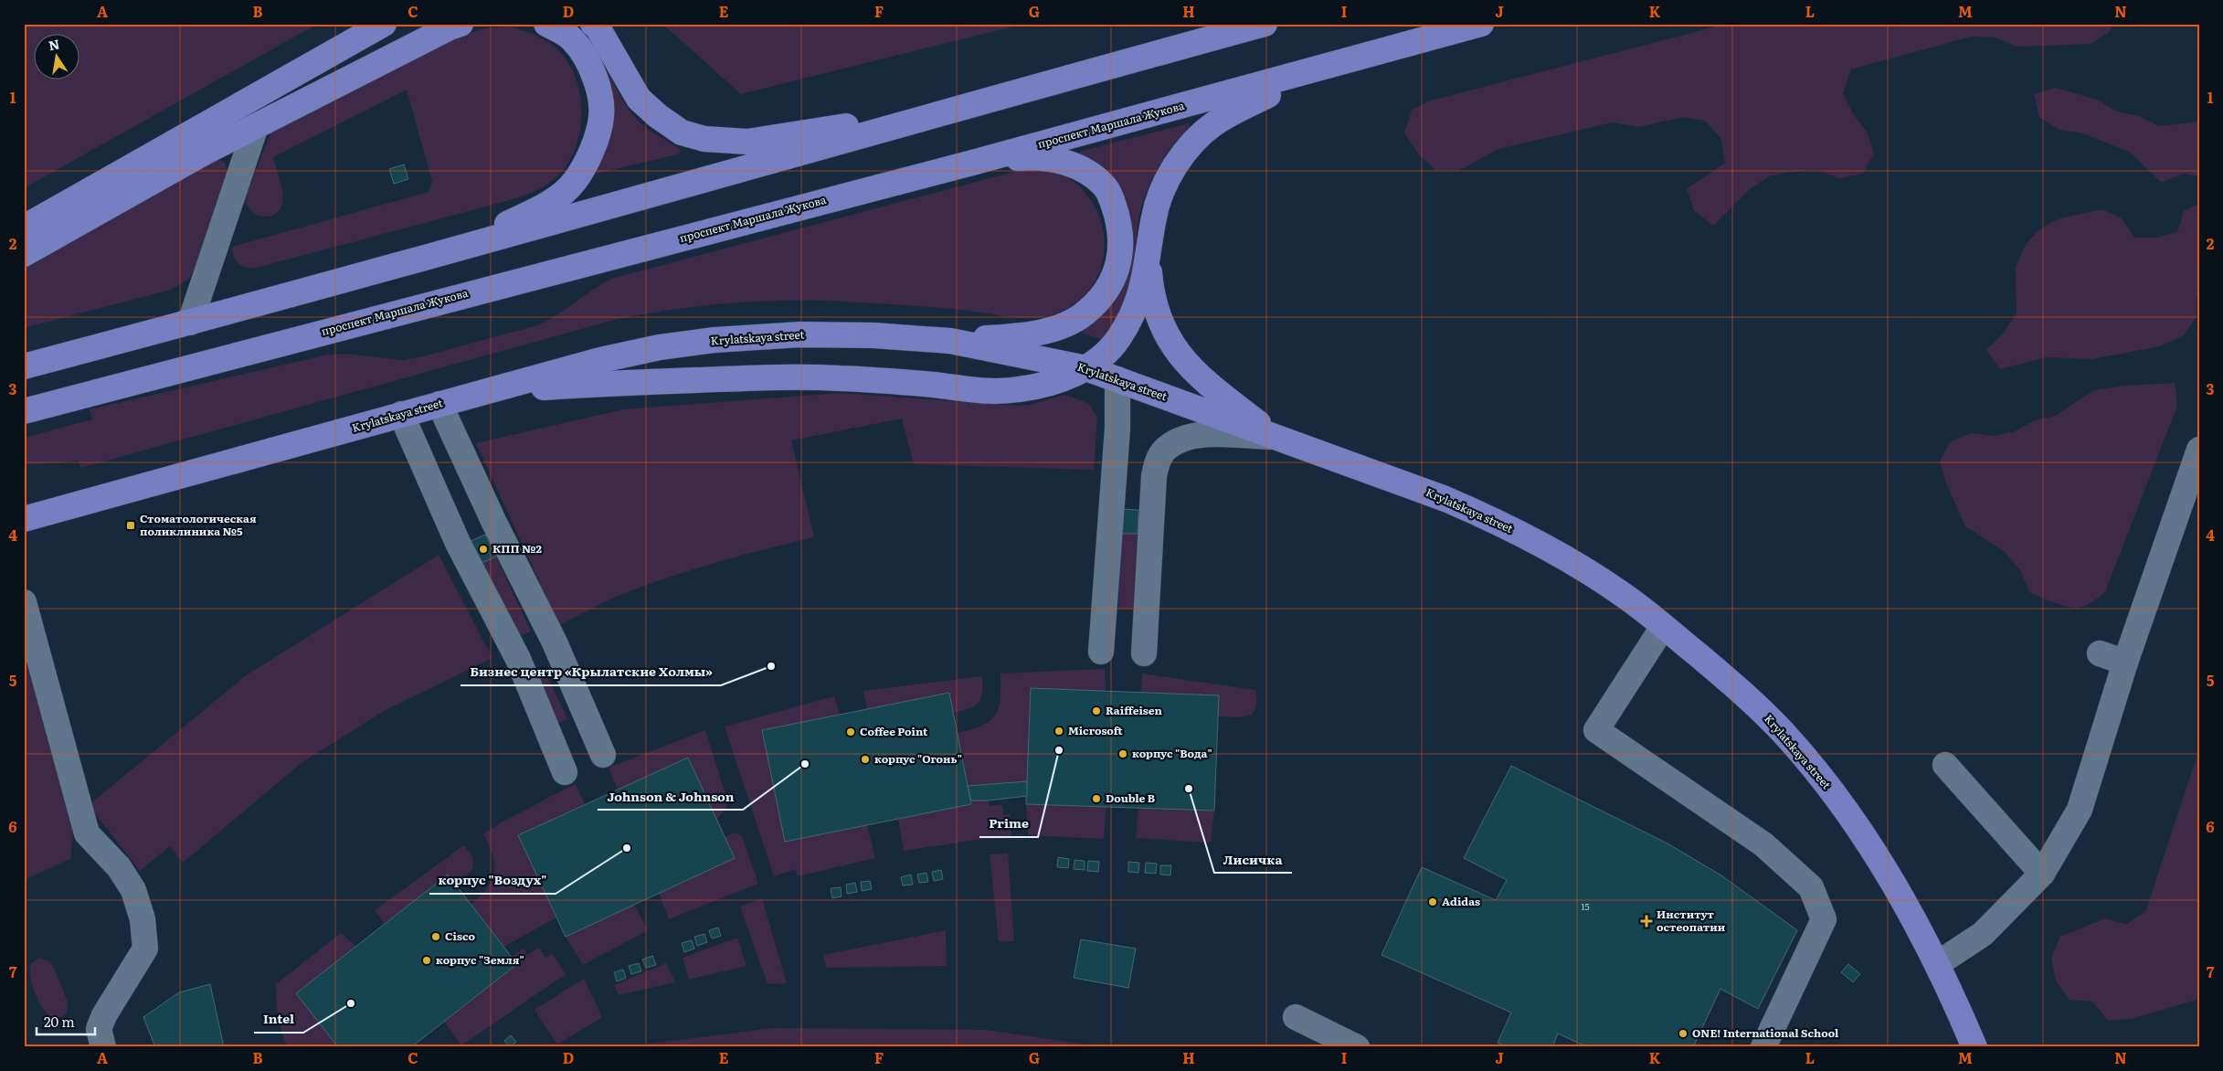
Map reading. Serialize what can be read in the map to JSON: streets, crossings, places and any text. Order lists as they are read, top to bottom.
{
  "streets": {
    "main road": ["проспект Маршала Жукова", "Krylatskaya street"]
  },
  "places": {
    "transit": ["Стоматологическая поликлиника №5"],
    "other": [
      "КПП №2",
      "Бизнес центр «Крылатские Холмы»",
      "Raiffeisen",
      "Microsoft",
      "Coffee Point",
      "Prime",
      "корпус \"Вода\"",
      "корпус \"Огонь\"",
      "Johnson & Johnson",
      "Лисичка",
      "Double B",
      "корпус \"Воздух\"",
      "Adidas",
      "Cisco",
      "корпус \"Земля\"",
      "Intel",
      "ONE! International School"
    ],
    "health": ["Институт остеопатии"]
  },
  "house_numbers": ["15"],
  "scale_bar": "20 m",
  "north": "top",
  "grid": {
    "columns": [
      "A",
      "B",
      "C",
      "D",
      "E",
      "F",
      "G",
      "H",
      "I",
      "J",
      "K",
      "L",
      "M",
      "N"
    ],
    "rows": [
      "1",
      "2",
      "3",
      "4",
      "5",
      "6",
      "7"
    ]
  }
}
